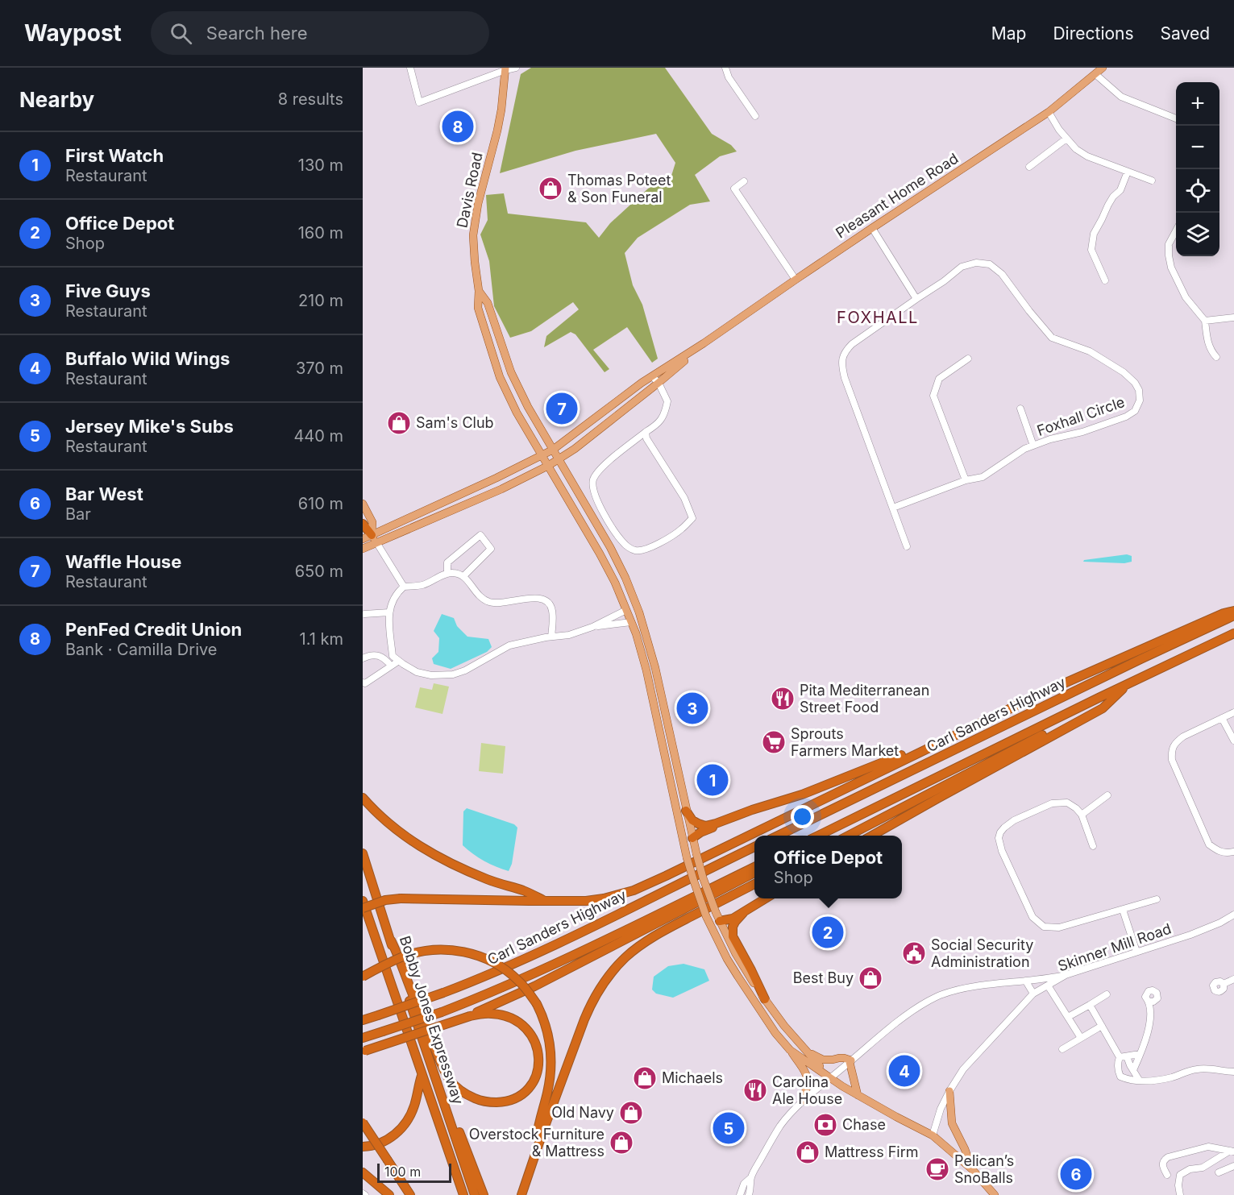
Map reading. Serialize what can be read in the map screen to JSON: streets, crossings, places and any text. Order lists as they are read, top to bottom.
{
  "streets": {
    "highway": ["Carl Sanders Highway", "Bobby Jones Expressway"],
    "main road": ["Davis Road", "Pleasant Home Road"],
    "street": ["Foxhall Circle", "Skinner Mill Road"]
  },
  "crossings": [
    ["Davis Road", "Pleasant Home Road"]
  ],
  "districts": ["FOXHALL"],
  "places": {
    "shop": [
      "Thomas Poteet & Son Funeral",
      "Sam's Club",
      "Best Buy",
      "Michaels",
      "Old Navy",
      "Overstock Furniture & Mattress",
      "Mattress Firm"
    ],
    "restaurant": ["Pita Mediterranean Street Food", "Carolina Ale House"],
    "supermarket": ["Sprouts Farmers Market"],
    "public building": ["Social Security Administration"],
    "bank": ["Chase"],
    "cafe": ["Pelican’s SnoBalls"]
  },
  "scale_bar": "100 m",
  "page": {
    "header": "Waypost",
    "search": "Search here",
    "nav": ["Map", "Directions", "Saved"],
    "heading": ["Nearby", "8 results"],
    "map_buttons": ["+", "−"],
    "pins": [
      "8",
      "7",
      "3",
      "1",
      "2",
      "4",
      "5",
      "6"
    ],
    "list": [
      {
        "mark": "1",
        "name": "First Watch",
        "note": "Restaurant",
        "value": "130 m"
      },
      {
        "mark": "2",
        "name": "Office Depot",
        "note": "Shop",
        "value": "160 m"
      },
      {
        "mark": "3",
        "name": "Five Guys",
        "note": "Restaurant",
        "value": "210 m"
      },
      {
        "mark": "4",
        "name": "Buffalo Wild Wings",
        "note": "Restaurant",
        "value": "370 m"
      },
      {
        "mark": "5",
        "name": "Jersey Mike's Subs",
        "note": "Restaurant",
        "value": "440 m"
      },
      {
        "mark": "6",
        "name": "Bar West",
        "note": "Bar",
        "value": "610 m"
      },
      {
        "mark": "7",
        "name": "Waffle House",
        "note": "Restaurant",
        "value": "650 m"
      },
      {
        "mark": "8",
        "name": "PenFed Credit Union",
        "note": "Bank · Camilla Drive",
        "value": "1.1 km"
      }
    ],
    "popup": ["Office Depot", "Shop"],
    "scale": "100 m"
  }
}
